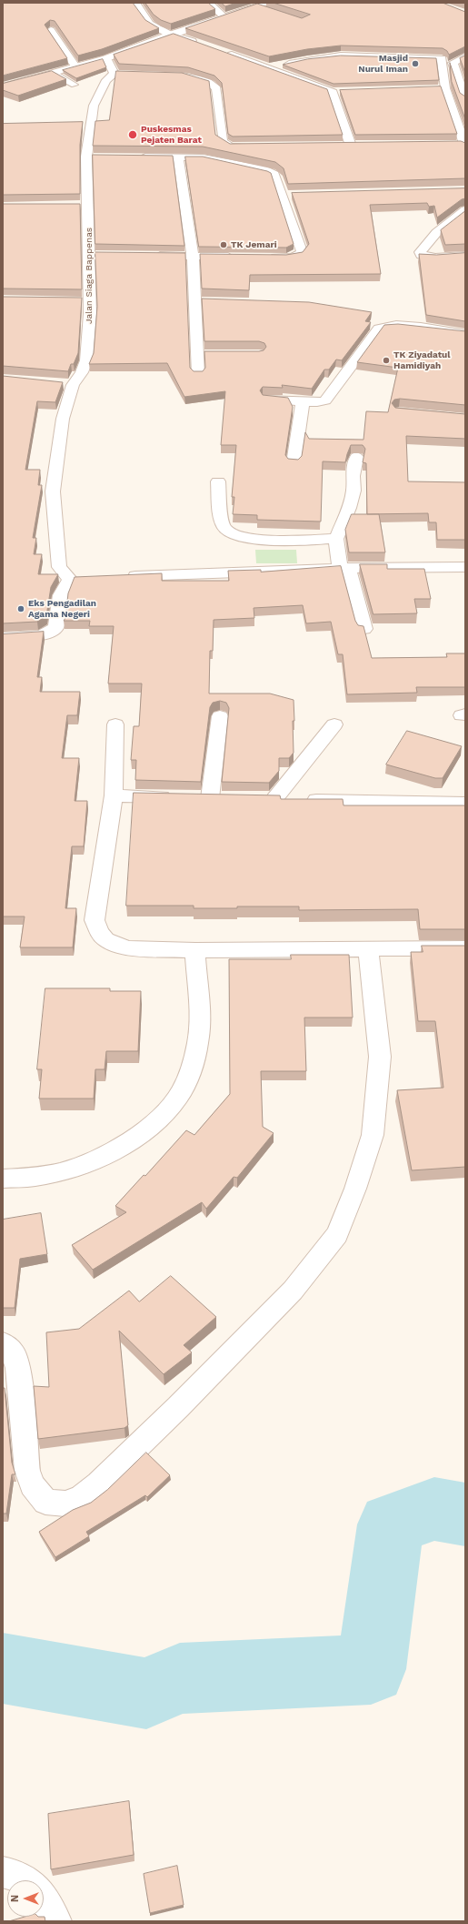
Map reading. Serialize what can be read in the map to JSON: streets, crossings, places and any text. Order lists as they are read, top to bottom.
{
  "streets": {
    "street": ["Jalan Siaga Bappenas"]
  },
  "places": [
    "Masjid Nurul Iman",
    "Puskesmas Pejaten Barat",
    "TK Jemari",
    "TK Ziyadatul Hamidiyah",
    "Eks Pengadilan Agama Negeri"
  ],
  "north": "left"
}
